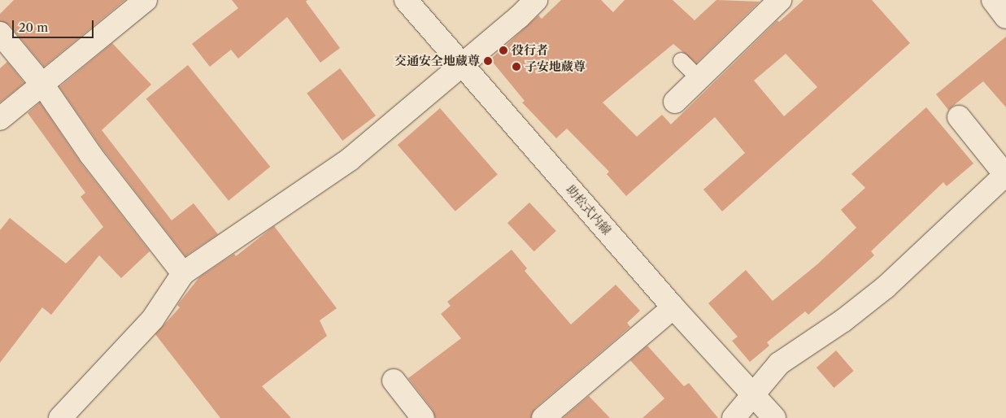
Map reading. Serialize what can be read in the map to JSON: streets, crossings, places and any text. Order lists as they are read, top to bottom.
{
  "streets": {
    "street": ["助松式内線"]
  },
  "places": ["役行者", "交通安全地蔵尊", "子安地蔵尊"],
  "scale_bar": "20 m"
}
